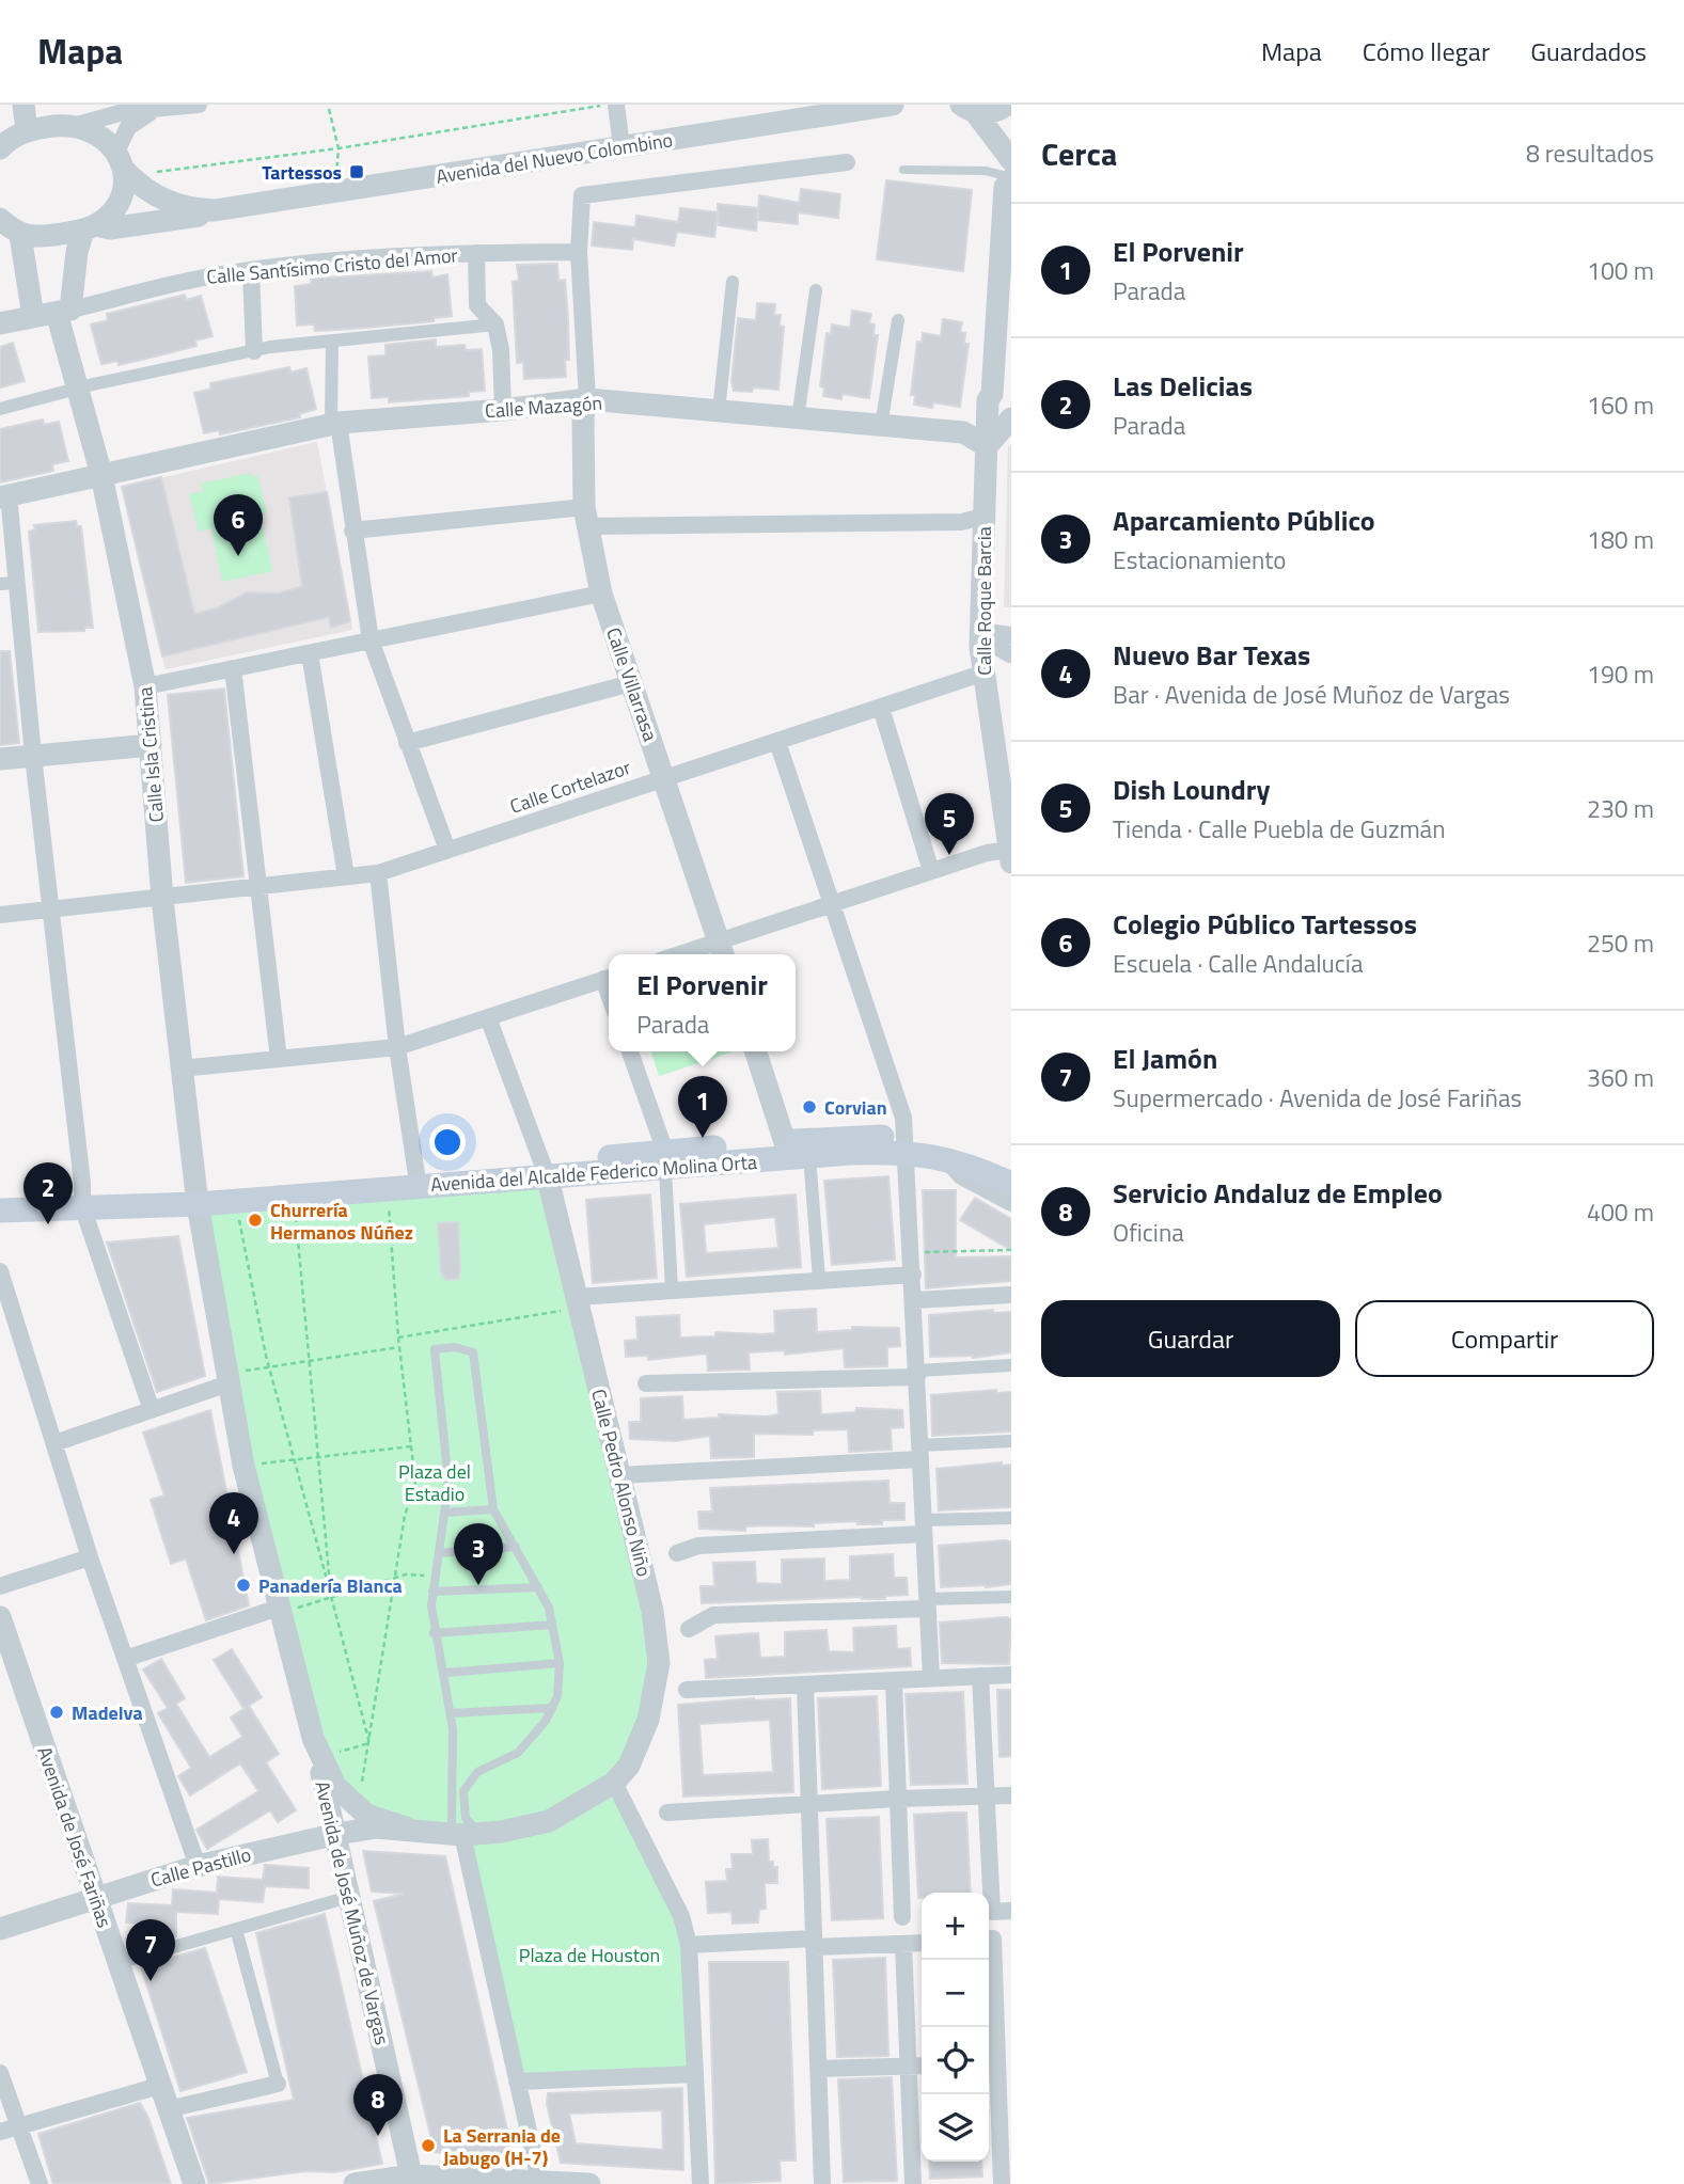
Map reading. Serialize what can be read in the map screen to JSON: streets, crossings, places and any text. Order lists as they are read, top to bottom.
{
  "streets": {
    "main road": ["Avenida del Alcalde Federico Molina Orta"],
    "street": [
      "Avenida del Nuevo Colombino",
      "Calle Santísimo Cristo del Amor",
      "Calle Mazagón",
      "Calle Roque Barcia",
      "Calle Villarrasa",
      "Calle Isla Cristina",
      "Calle Cortelazor",
      "Calle Pedro Alonso Niño",
      "Avenida de José Fariñas",
      "Calle Pastillo",
      "Avenida de José Muñoz de Vargas"
    ]
  },
  "crossings": [
    ["Calle Santísimo Cristo del Amor", "Calle Isla Cristina"],
    ["Calle Mazagón", "Calle Roque Barcia"],
    ["Calle Mazagón", "Calle Villarrasa"],
    ["Calle Mazagón", "Calle Isla Cristina"],
    ["Calle Roque Barcia", "Calle Cortelazor"],
    ["Calle Villarrasa", "Calle Cortelazor"],
    ["Calle Isla Cristina", "Calle Cortelazor"],
    ["Calle Isla Cristina", "Avenida del Alcalde Federico Molina Orta"],
    ["Calle Isla Cristina", "Avenida de José Muñoz de Vargas"],
    ["Avenida del Alcalde Federico Molina Orta", "Calle Pedro Alonso Niño"],
    ["Avenida del Alcalde Federico Molina Orta", "Avenida de José Muñoz de Vargas"],
    ["Avenida de José Fariñas", "Calle Pastillo"],
    ["Calle Pastillo", "Avenida de José Muñoz de Vargas"]
  ],
  "parks": ["Plaza del Estadio", "Plaza de Houston"],
  "places": {
    "transit": ["Tartessos"],
    "other": [
      "Corvian",
      "Churrería Hermanos Núñez",
      "Panadería Blanca",
      "Madelva",
      "La Serrania de Jabugo (H-7)"
    ]
  },
  "page": {
    "header": "Mapa",
    "nav": ["Mapa", "Cómo llegar", "Guardados"],
    "heading": ["Cerca", "8 resultados"],
    "list": [
      {
        "mark": "1",
        "name": "El Porvenir",
        "note": "Parada",
        "value": "100 m"
      },
      {
        "mark": "2",
        "name": "Las Delicias",
        "note": "Parada",
        "value": "160 m"
      },
      {
        "mark": "3",
        "name": "Aparcamiento Público",
        "note": "Estacionamiento",
        "value": "180 m"
      },
      {
        "mark": "4",
        "name": "Nuevo Bar Texas",
        "note": "Bar · Avenida de José Muñoz de Vargas",
        "value": "190 m"
      },
      {
        "mark": "5",
        "name": "Dish Loundry",
        "note": "Tienda · Calle Puebla de Guzmán",
        "value": "230 m"
      },
      {
        "mark": "6",
        "name": "Colegio Público Tartessos",
        "note": "Escuela · Calle Andalucía",
        "value": "250 m"
      },
      {
        "mark": "7",
        "name": "El Jamón",
        "note": "Supermercado · Avenida de José Fariñas",
        "value": "360 m"
      },
      {
        "mark": "8",
        "name": "Servicio Andaluz de Empleo",
        "note": "Oficina",
        "value": "400 m"
      }
    ],
    "pins": [
      "6",
      "5",
      "1",
      "2",
      "4",
      "3",
      "7",
      "8"
    ],
    "popup": ["El Porvenir", "Parada"],
    "buttons": ["Guardar", "Compartir"],
    "map_buttons": ["+", "−"]
  }
}
